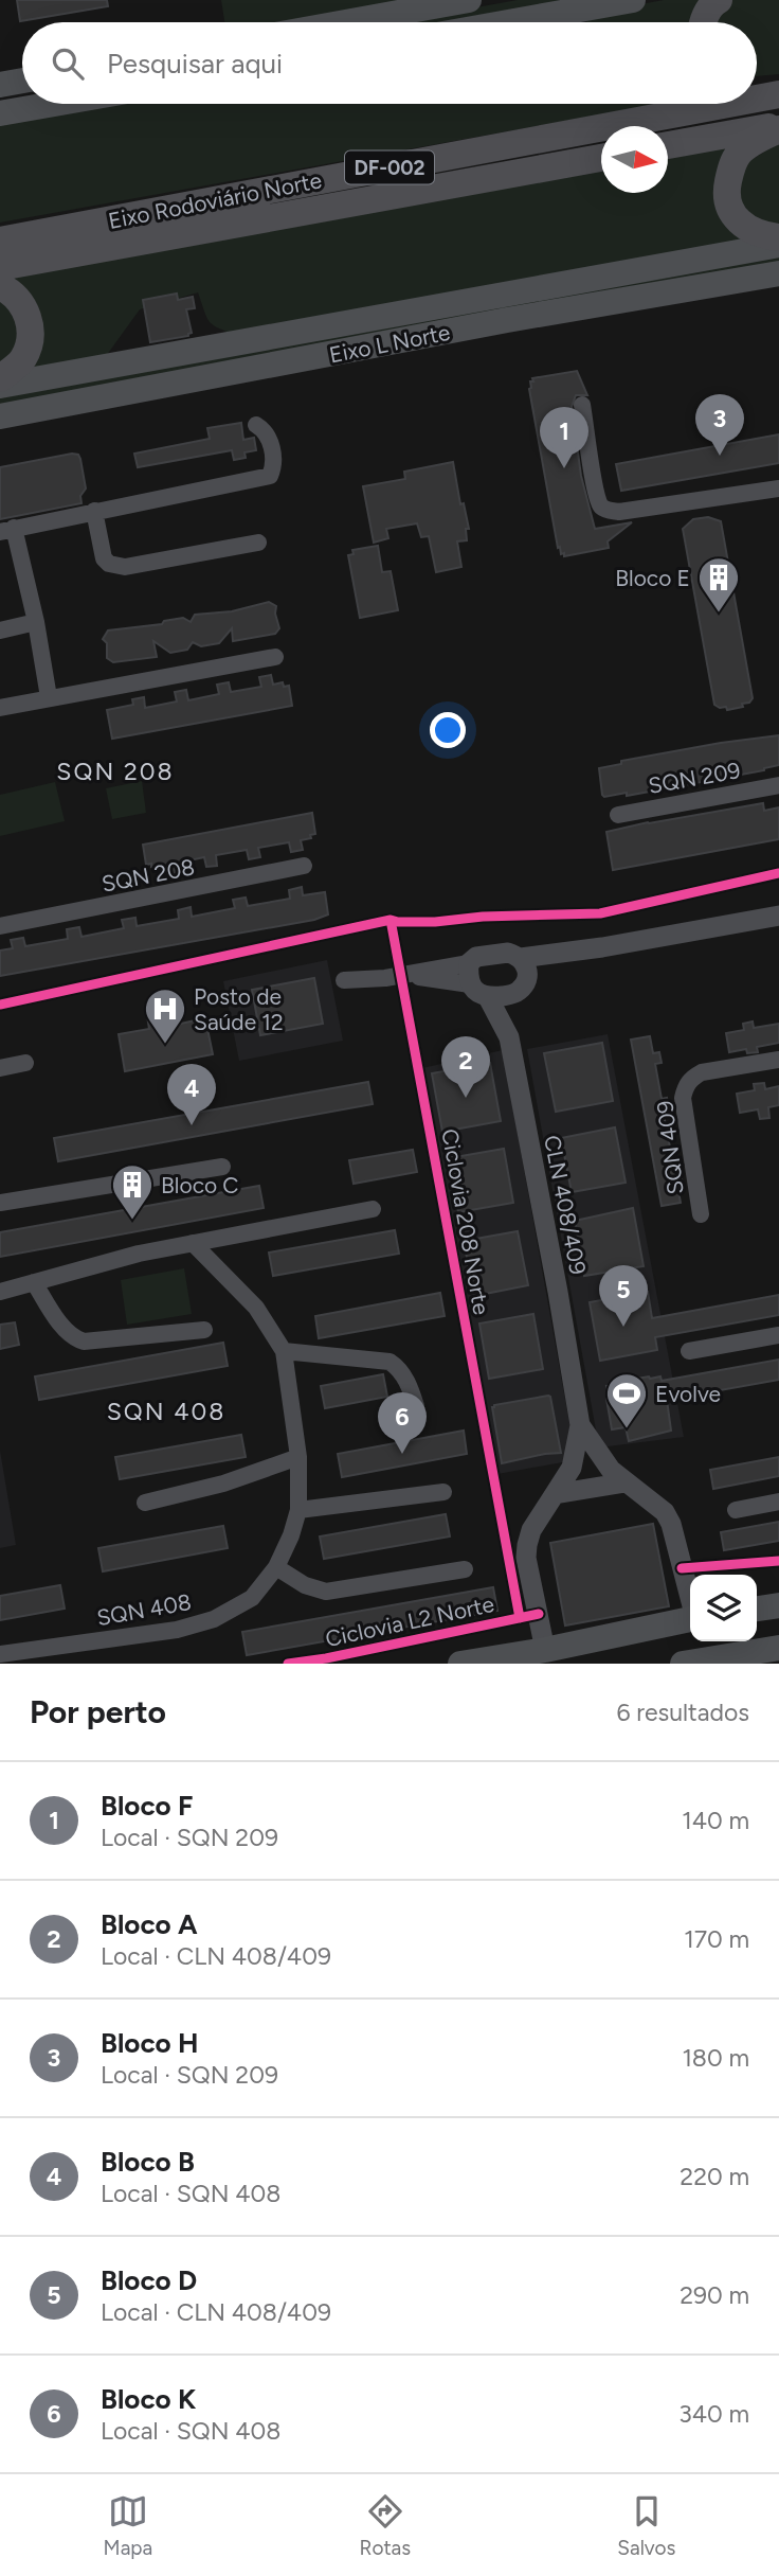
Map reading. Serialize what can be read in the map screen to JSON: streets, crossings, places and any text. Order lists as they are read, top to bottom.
{
  "streets": {
    "highway": ["DF-002", "Eixo Rodoviário Norte"],
    "main road": ["Eixo L Norte"],
    "street": [
      "SQN 209",
      "SQN 208",
      "SQN 409",
      "CLN 408/409",
      "SQN 408"
    ],
    "cycle path": ["Ciclovia 208 Norte", "Ciclovia L2 Norte"]
  },
  "districts": ["SQN 208", "SQN 408"],
  "places": {
    "building": ["Bloco E", "Bloco C"],
    "hospital": ["Posto de Saúde 12"],
    "sports": ["Evolve"]
  },
  "north": "right",
  "page": {
    "search": "Pesquisar aqui",
    "pins": [
      "3",
      "1",
      "2",
      "4",
      "5",
      "6"
    ],
    "heading": ["Por perto", "6 resultados"],
    "list": [
      {
        "mark": "1",
        "name": "Bloco F",
        "note": "Local · SQN 209",
        "value": "140 m"
      },
      {
        "mark": "2",
        "name": "Bloco A",
        "note": "Local · CLN 408/409",
        "value": "170 m"
      },
      {
        "mark": "3",
        "name": "Bloco H",
        "note": "Local · SQN 209",
        "value": "180 m"
      },
      {
        "mark": "4",
        "name": "Bloco B",
        "note": "Local · SQN 408",
        "value": "220 m"
      },
      {
        "mark": "5",
        "name": "Bloco D",
        "note": "Local · CLN 408/409",
        "value": "290 m"
      },
      {
        "mark": "6",
        "name": "Bloco K",
        "note": "Local · SQN 408",
        "value": "340 m"
      }
    ],
    "nav": ["Mapa", "Rotas", "Salvos"]
  }
}
